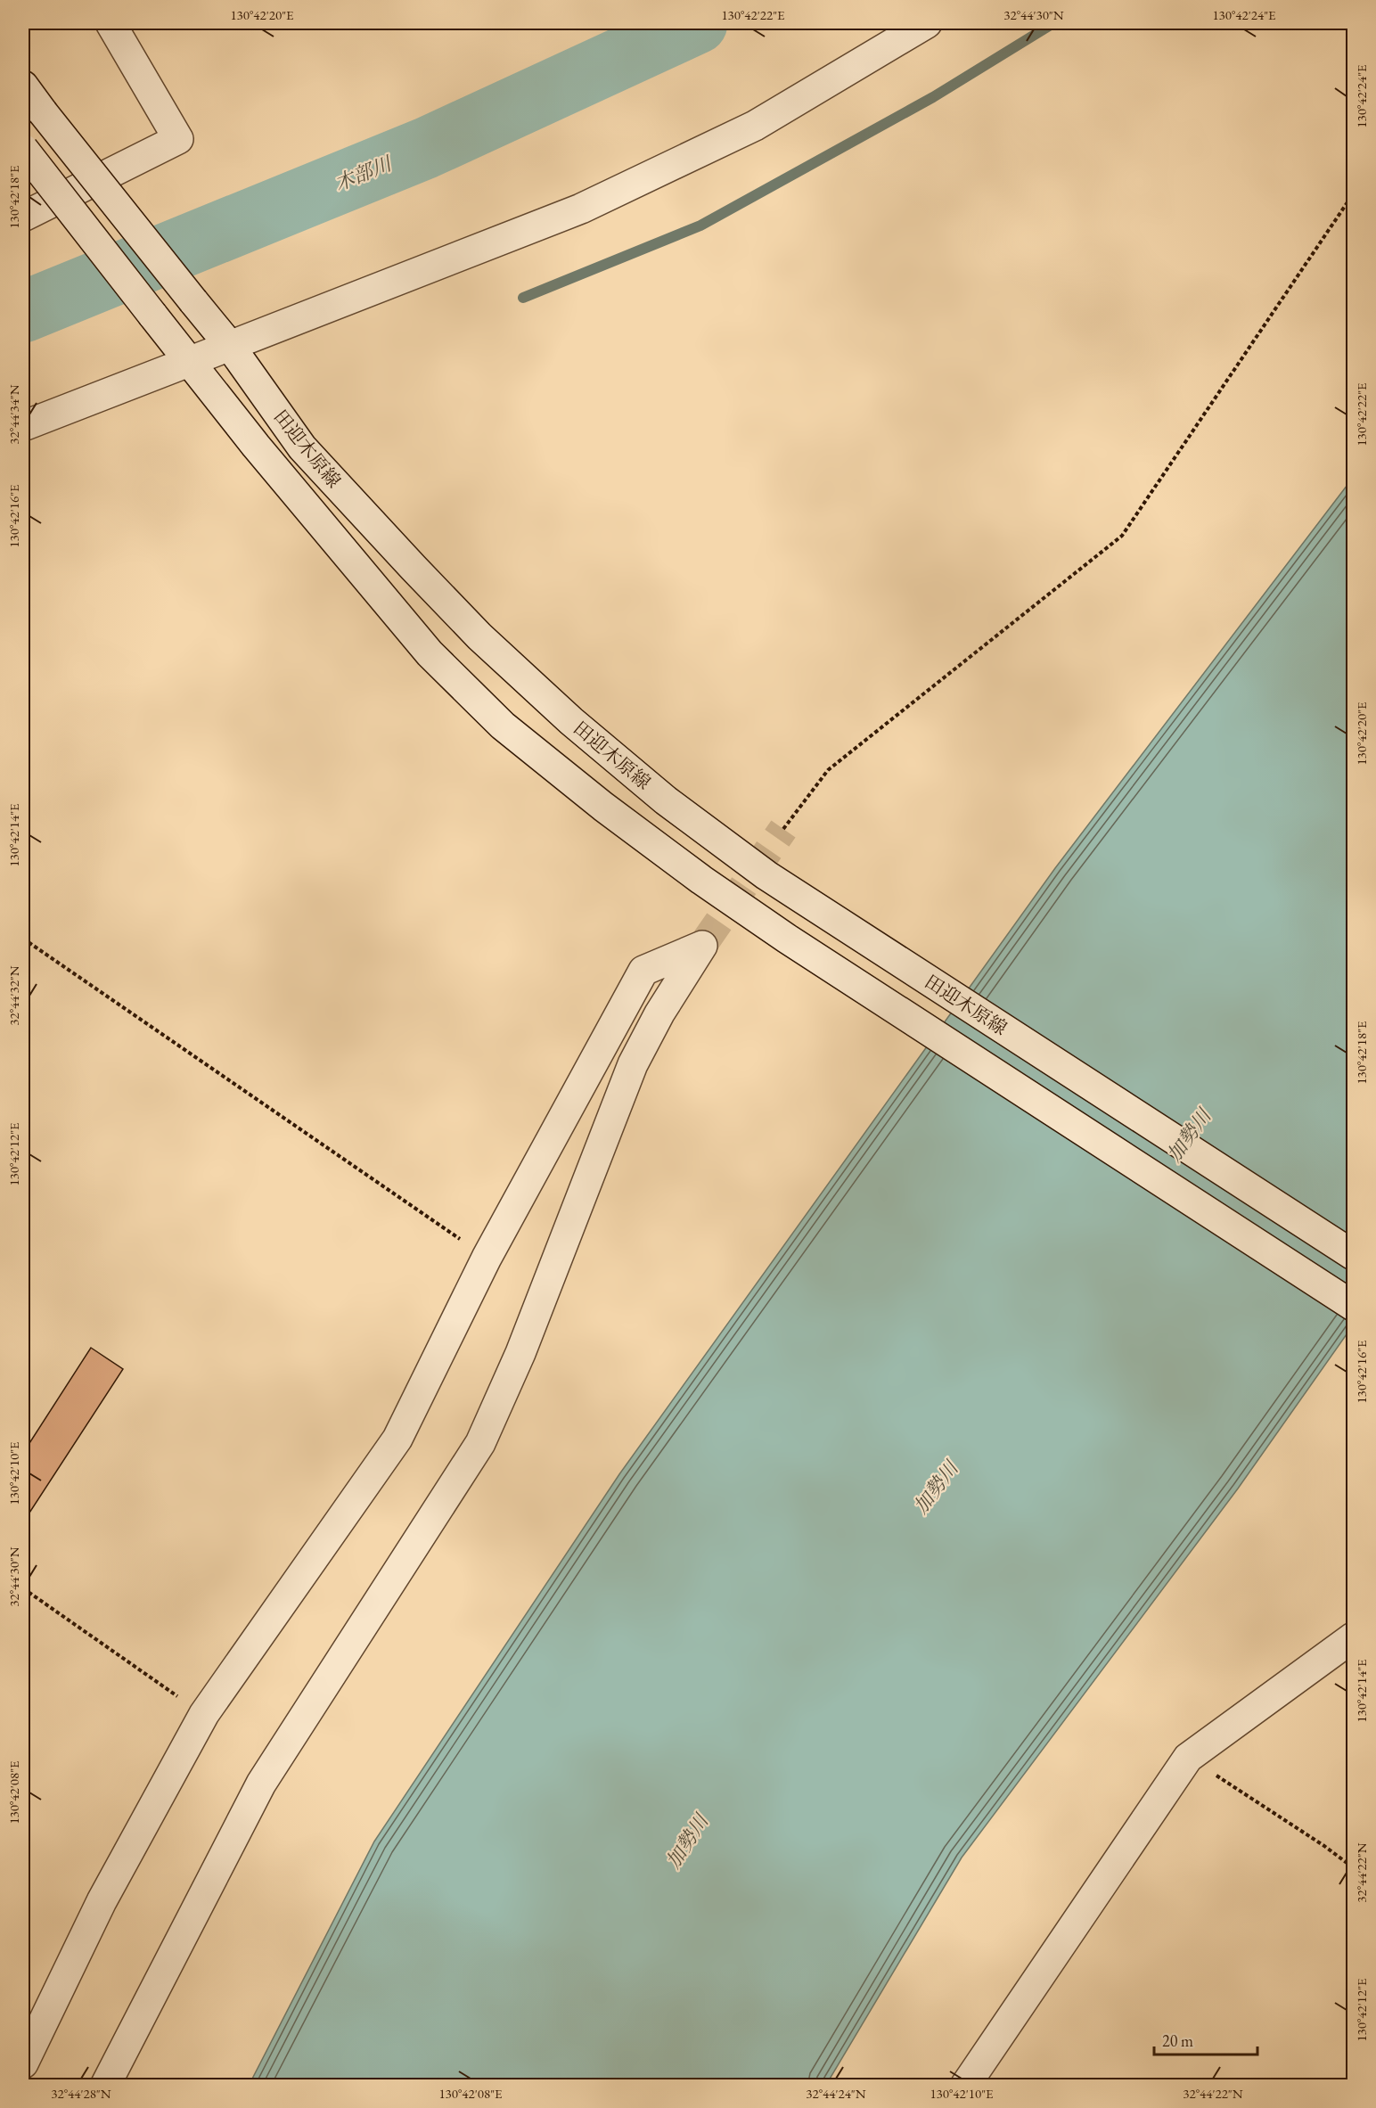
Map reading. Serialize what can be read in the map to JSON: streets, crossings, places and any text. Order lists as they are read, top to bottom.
{
  "streets": {
    "street": ["田迎木原線"]
  },
  "water": ["木部川", "加勢川"],
  "scale_bar": "20 m",
  "coordinates": [
    "130°42'20\"E",
    "130°42'22\"E",
    "32°44'30\"N",
    "130°42'24\"E",
    "130°42'18\"E",
    "32°44'34\"N",
    "130°42'16\"E",
    "130°42'14\"E",
    "32°44'32\"N",
    "130°42'12\"E",
    "130°42'10\"E",
    "130°42'08\"E",
    "32°44'22\"N",
    "32°44'28\"N",
    "32°44'24\"N"
  ]
}
